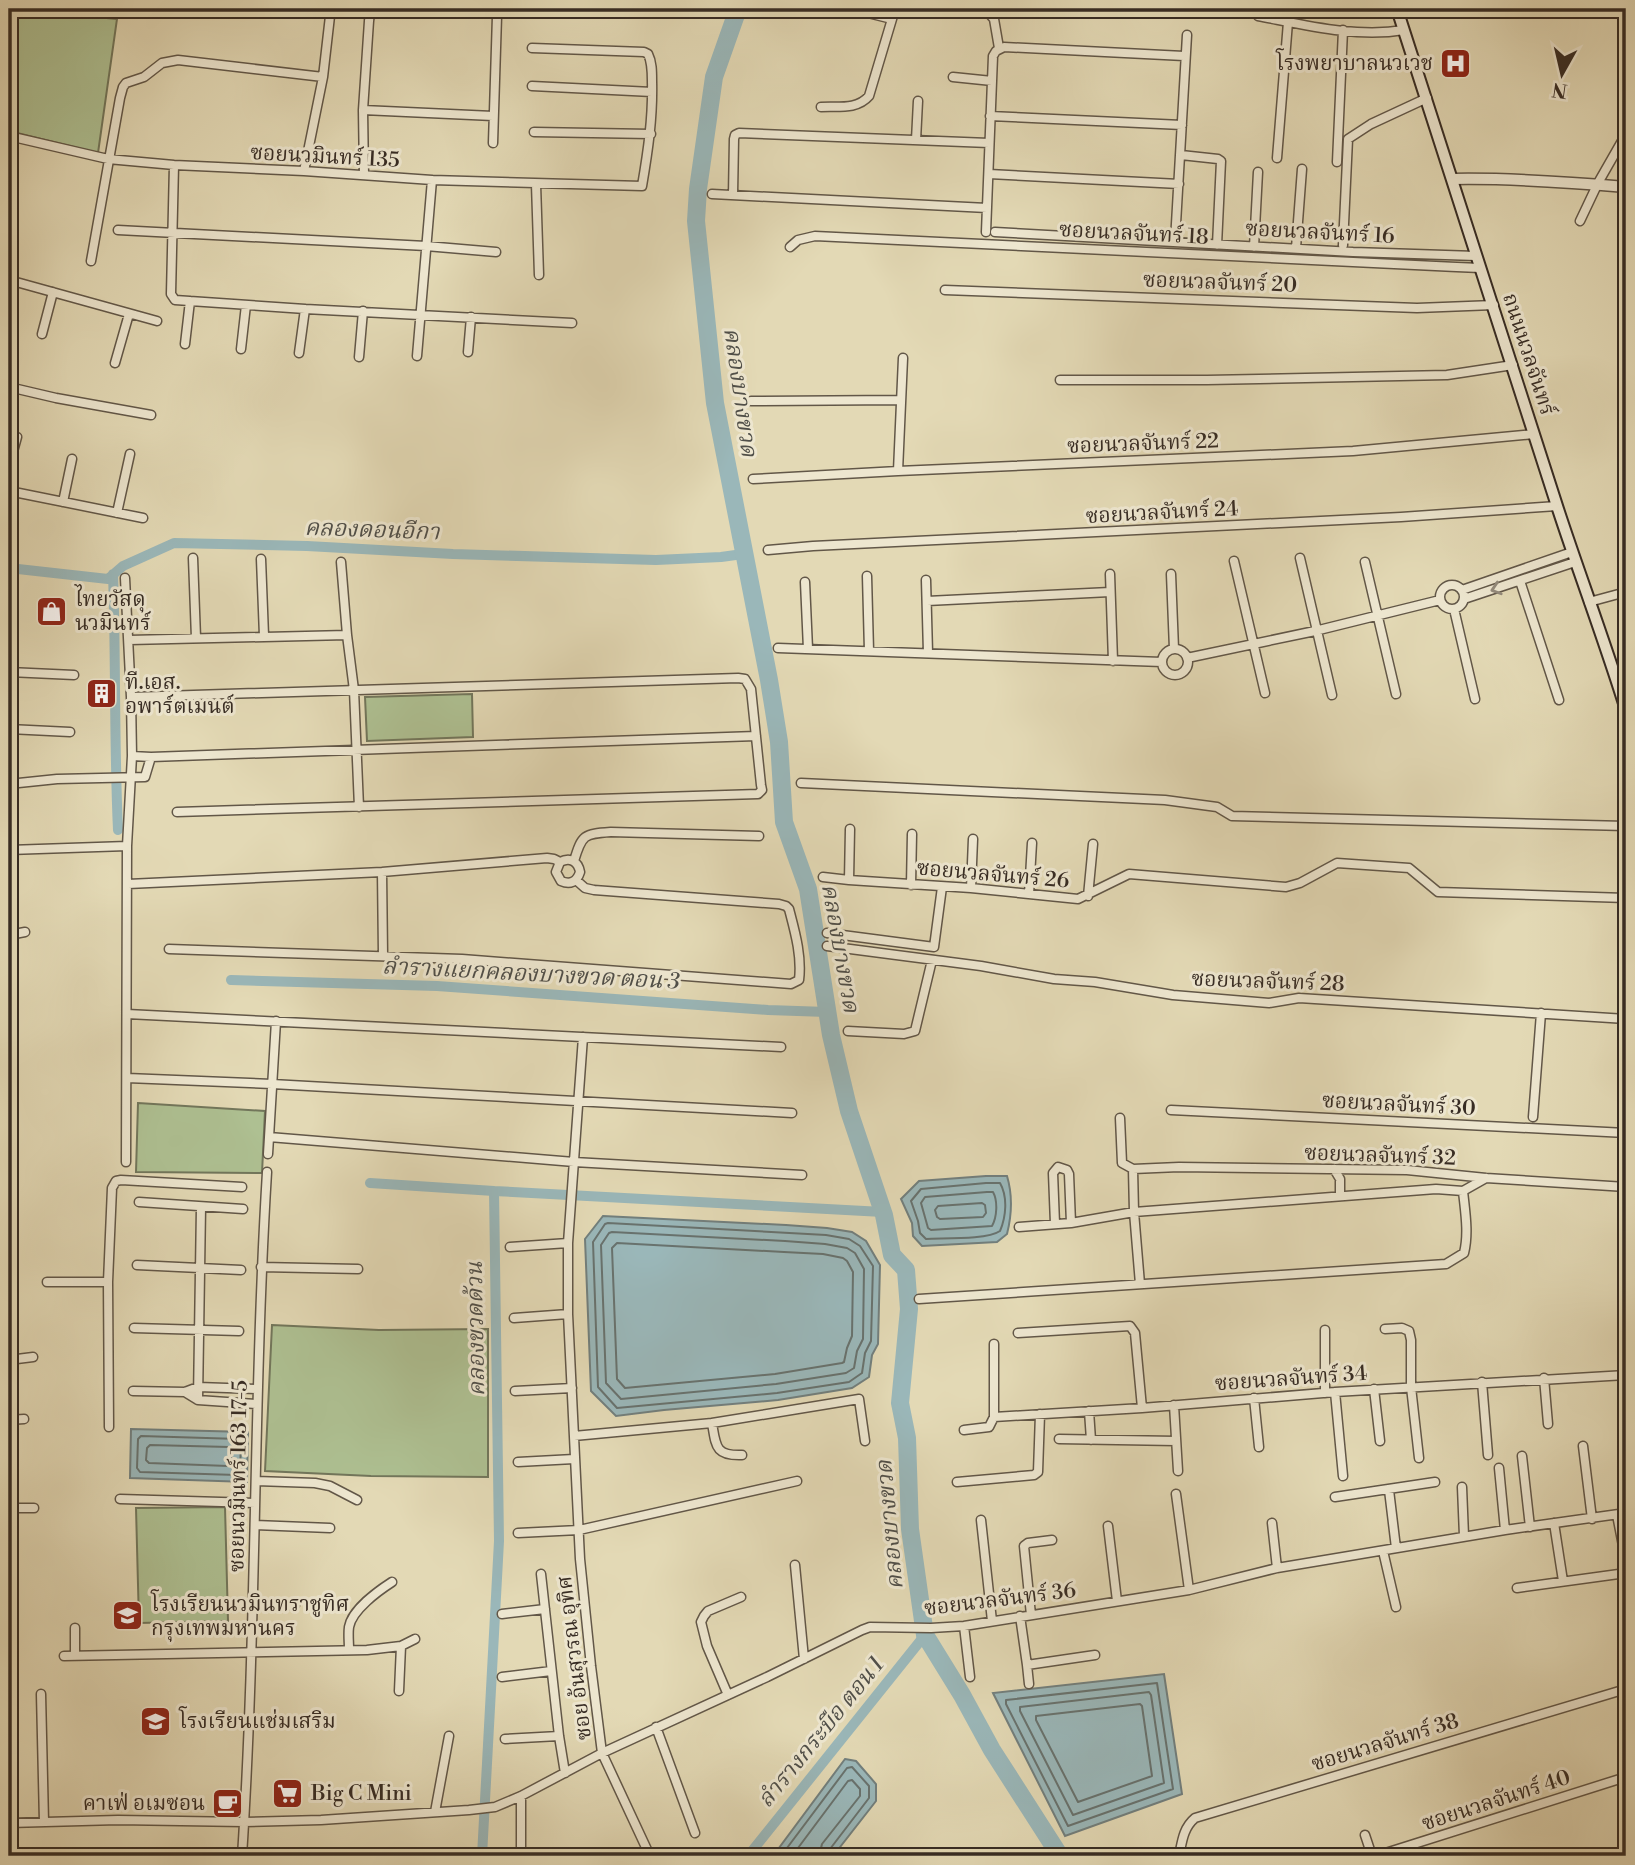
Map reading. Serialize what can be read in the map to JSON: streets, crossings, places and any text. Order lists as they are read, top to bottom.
{
  "streets": {
    "main road": ["ถนนนวลจันทร์"],
    "street": [
      "ซอยนวมินทร์ 135",
      "ซอยนวลจันทร์ 16",
      "ซอยนวลจันทร์ 18",
      "ซอยนวลจันทร์ 20",
      "ซอยนวลจันทร์ 22",
      "ซอยนวลจันทร์ 24",
      "ซอยนวลจันทร์ 26",
      "ซอยนวลจันทร์ 28",
      "ซอยนวลจันทร์ 30",
      "ซอยนวลจันทร์ 32",
      "ซอยนวลจันทร์ 34",
      "ซอยนวมินทร์ 163 17-5",
      "ซอยนวลจันทร์ 36",
      "ซอย อ้นสุวรณ อุทิศ",
      "ซอยนวลจันทร์ 38",
      "ซอยนวลจันทร์ 40"
    ]
  },
  "crossings": [
    ["ซอยนวลจันทร์ 16", "ถนนนวลจันทร์"],
    ["ซอยนวลจันทร์ 18", "ถนนนวลจันทร์"],
    ["ซอยนวลจันทร์ 20", "ถนนนวลจันทร์"],
    ["ถนนนวลจันทร์", "ซอยนวลจันทร์ 22"],
    ["ถนนนวลจันทร์", "ซอยนวลจันทร์ 24"],
    ["ซอยนวมินทร์ 163 17-5", "ซอยนวลจันทร์ 36"],
    ["ซอยนวลจันทร์ 36", "ซอย อ้นสุวรณ อุทิศ"]
  ],
  "water": [
    "คลองบางขวด",
    "คลองดอนอีกา",
    "ลำรางแยกคลองบางขวด ตอน 3",
    "คลองขวดด้วน",
    "ลำรางกระบือ ตอน 1"
  ],
  "places": {
    "hospital": ["โรงพยาบาลนวเวช"],
    "shop": ["ไทยวัสดุ นวมินทร์"],
    "building": ["ที.เอส. อพาร์ตเมนต์"],
    "school or university": ["โรงเรียนนวมินทราชูทิศ กรุงเทพมหานคร", "โรงเรียนแช่มเสริม"],
    "supermarket": ["Big C Mini"],
    "cafe": ["คาเฟ่ อเมซอน"]
  },
  "north": "bottom"
}
